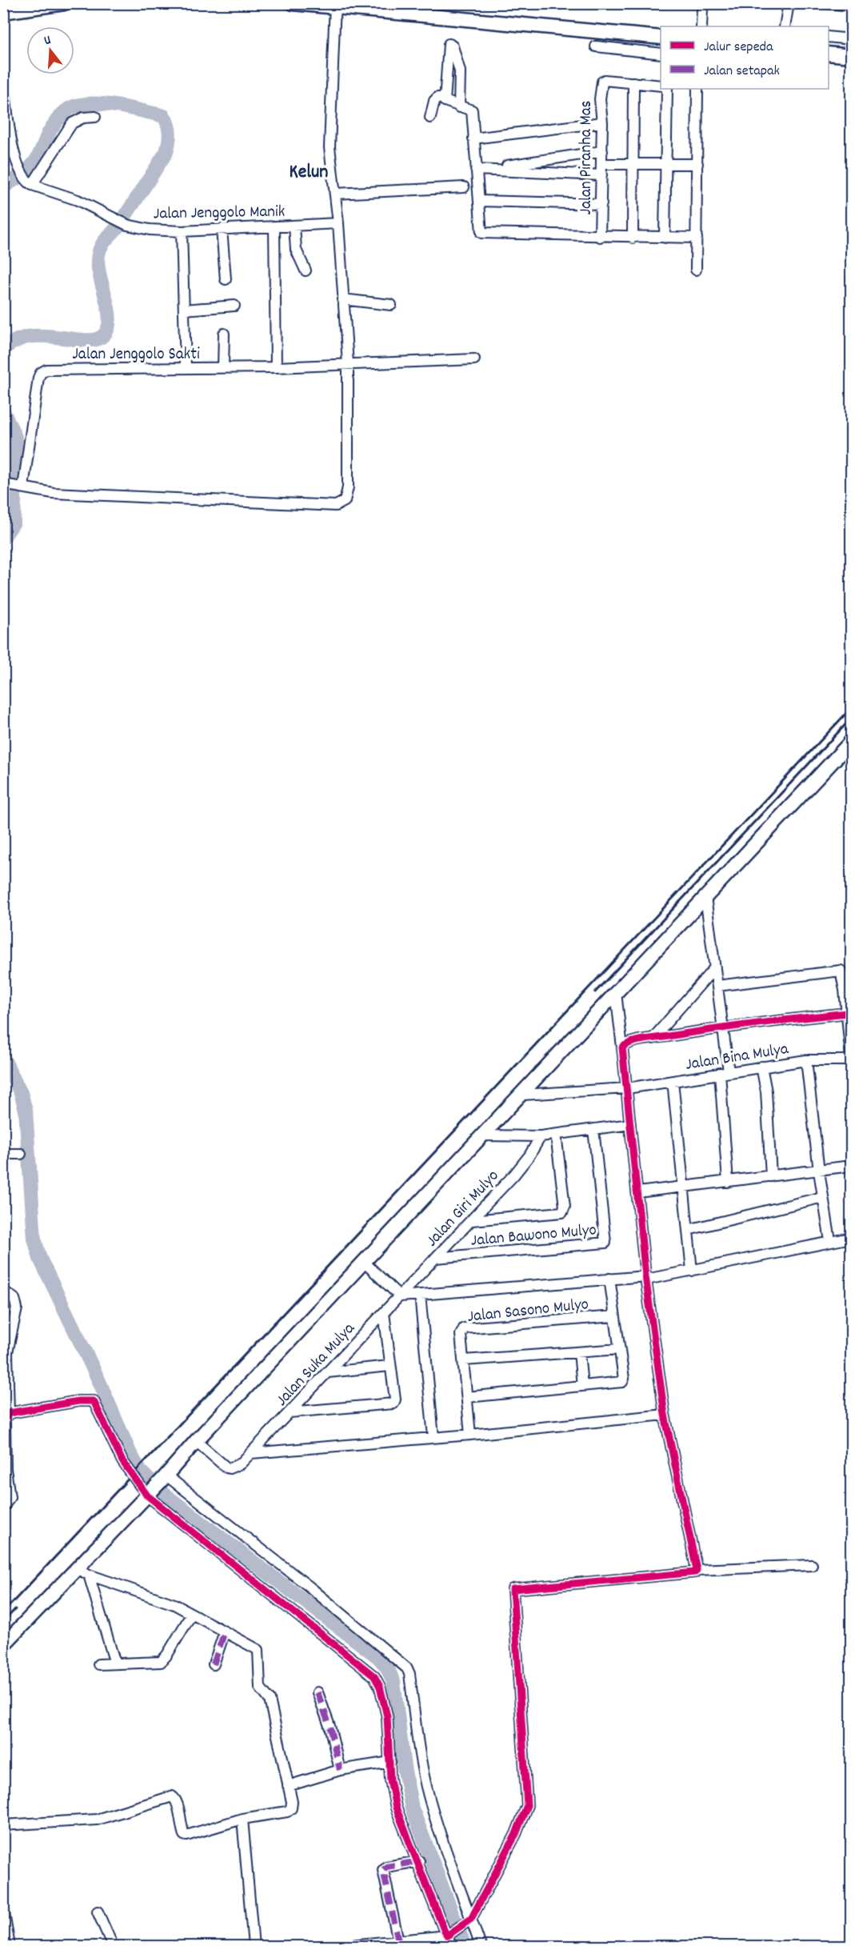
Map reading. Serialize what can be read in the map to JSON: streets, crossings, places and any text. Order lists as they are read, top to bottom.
{
  "streets": {
    "street": [
      "Jalan Piranha Mas",
      "Jalan Jenggolo Manik",
      "Jalan Jenggolo Sakti",
      "Jalan Bina Mulya",
      "Jalan Giri Mulyo",
      "Jalan Bawono Mulyo",
      "Jalan Sasono Mulyo",
      "Jalan Suka Mulya"
    ]
  },
  "crossings": [
    ["Jalan Giri Mulyo", "Jalan Bawono Mulyo"],
    ["Jalan Giri Mulyo", "Jalan Suka Mulya"]
  ],
  "districts": ["Kelun"],
  "legend": ["Jalur sepeda", "Jalan setapak"],
  "north": "top"
}
